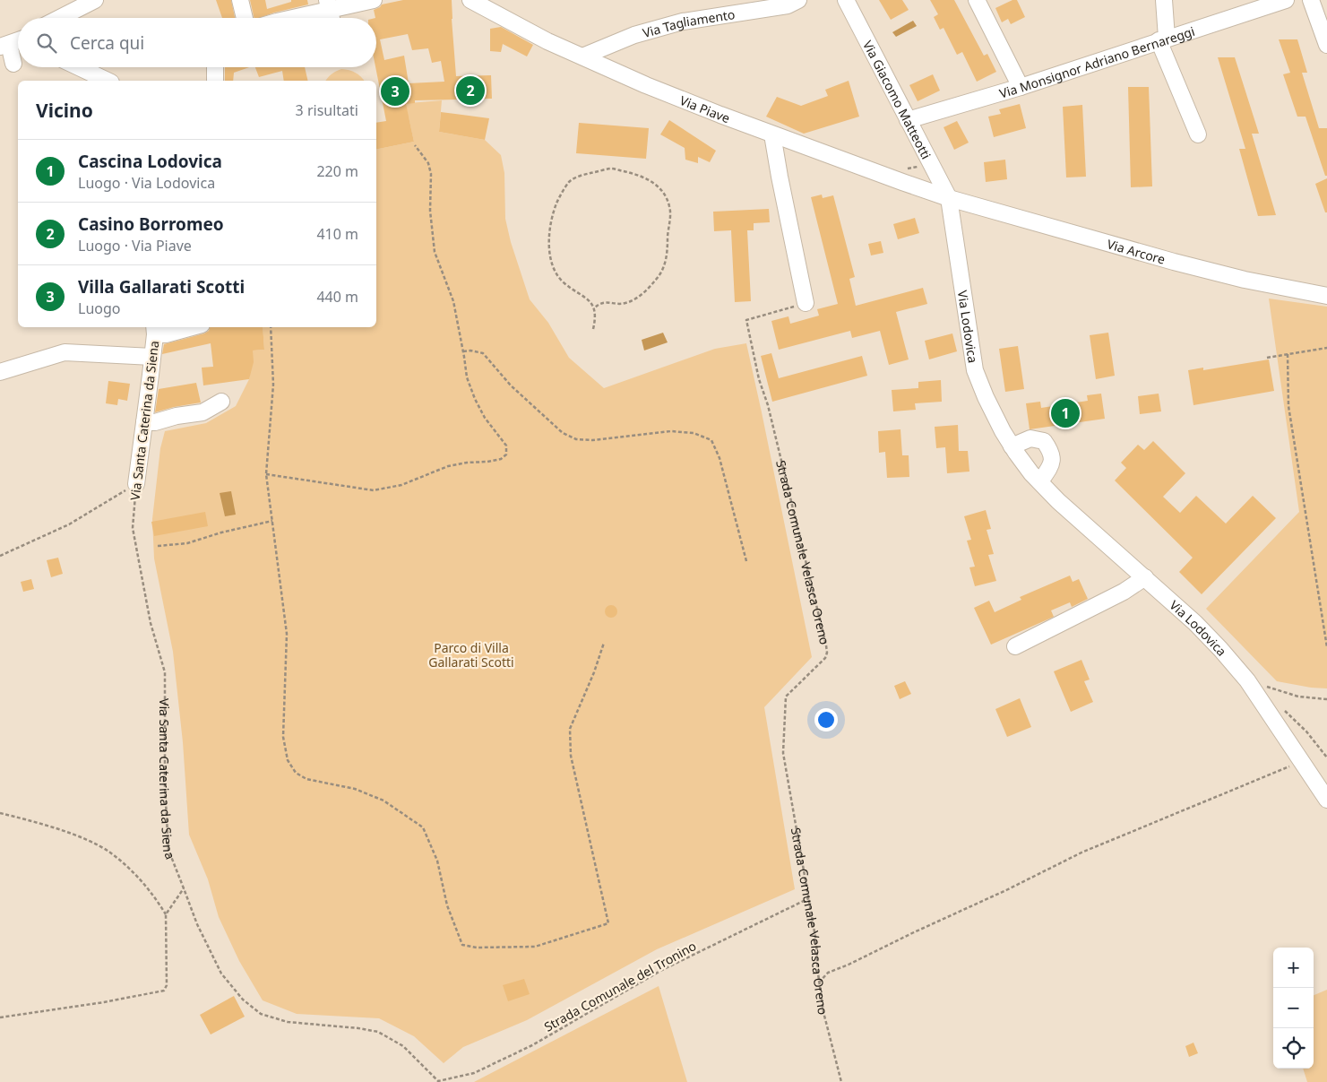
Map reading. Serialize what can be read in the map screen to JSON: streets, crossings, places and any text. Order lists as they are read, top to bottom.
{
  "streets": {
    "street": [
      "Via Tagliamento",
      "Via Monsignor Adriano Bernareggi",
      "Via Giacomo Matteotti",
      "Via Piave",
      "Via Arcore",
      "Via Lodovica",
      "Via Santa Caterina da Siena"
    ],
    "path": ["Strada Comunale Velasca Oreno", "Strada Comunale del Tronino"]
  },
  "crossings": [
    ["Via Tagliamento", "Via Piave"],
    ["Via Monsignor Adriano Bernareggi", "Via Giacomo Matteotti"],
    ["Via Giacomo Matteotti", "Via Piave"],
    ["Via Giacomo Matteotti", "Via Arcore"],
    ["Via Giacomo Matteotti", "Via Lodovica"],
    ["Via Piave", "Via Arcore"],
    ["Via Piave", "Via Lodovica"],
    ["Via Arcore", "Via Lodovica"],
    ["Via Santa Caterina da Siena", "Strada Comunale del Tronino"],
    ["Strada Comunale Velasca Oreno", "Strada Comunale del Tronino"]
  ],
  "parks": ["Parco di Villa Gallarati Scotti"],
  "page": {
    "search": "Cerca qui",
    "pins": ["2", "3", "1"],
    "heading": ["Vicino", "3 risultati"],
    "list": [
      {
        "mark": "1",
        "name": "Cascina Lodovica",
        "note": "Luogo · Via Lodovica",
        "value": "220 m"
      },
      {
        "mark": "2",
        "name": "Casino Borromeo",
        "note": "Luogo · Via Piave",
        "value": "410 m"
      },
      {
        "mark": "3",
        "name": "Villa Gallarati Scotti",
        "note": "Luogo",
        "value": "440 m"
      }
    ],
    "map_buttons": ["+", "−"]
  }
}
